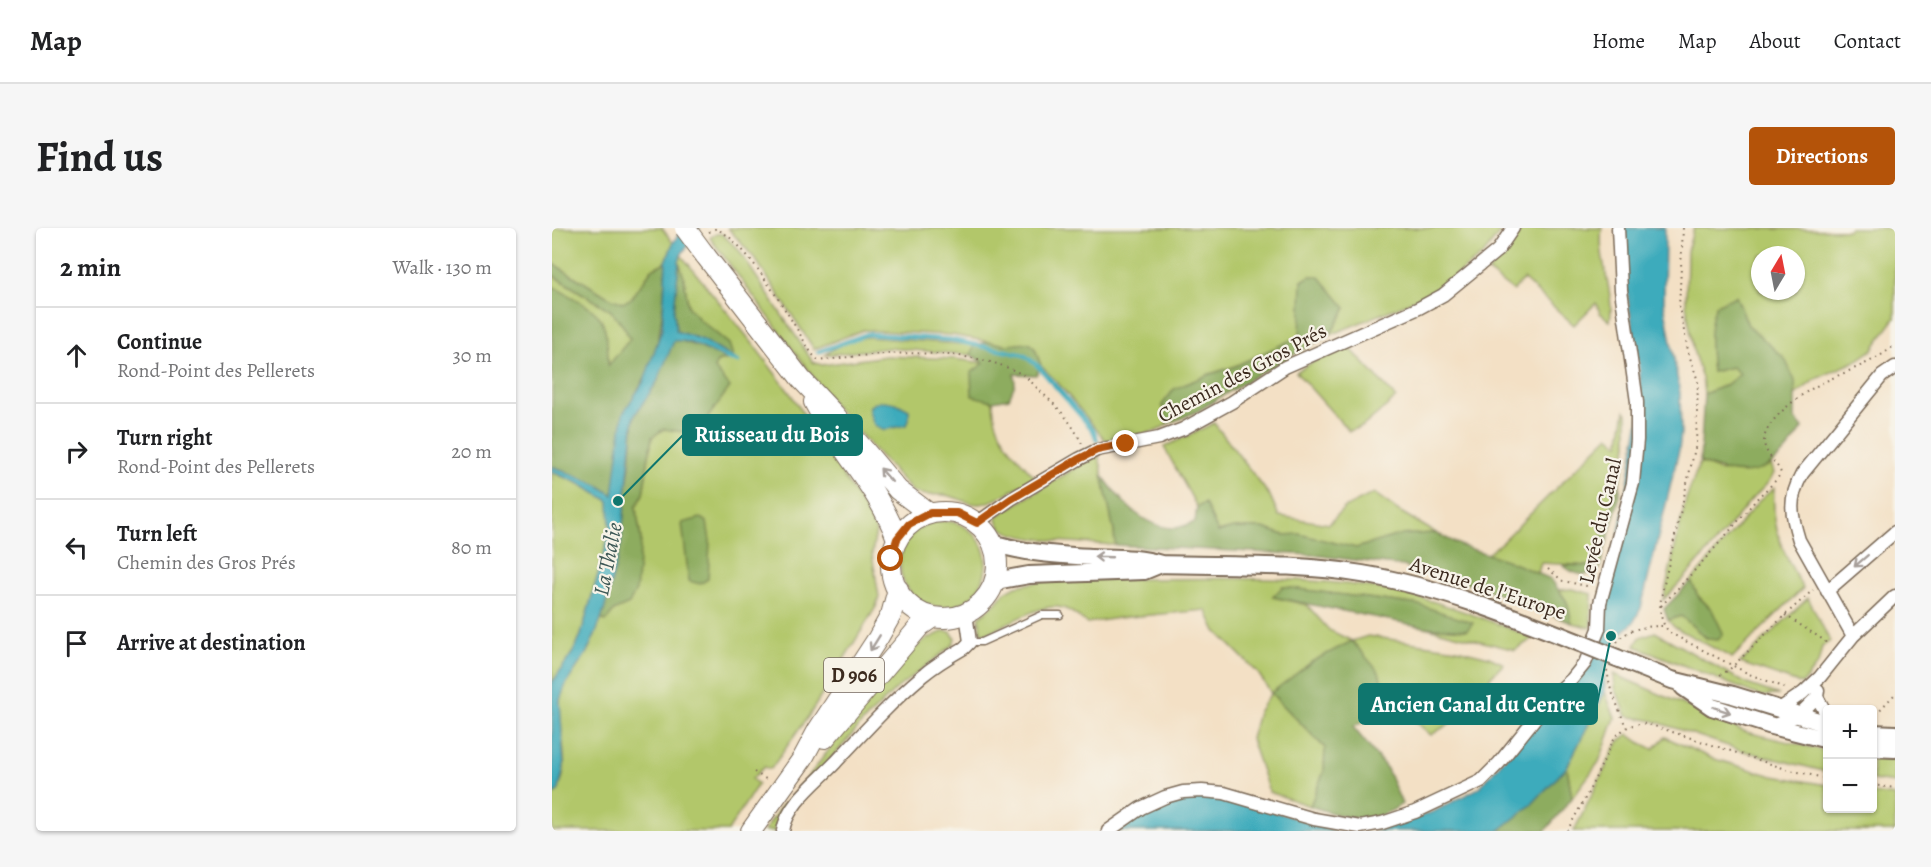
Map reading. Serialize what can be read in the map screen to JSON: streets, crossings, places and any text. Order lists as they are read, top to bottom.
{
  "streets": {
    "main road": ["Avenue de l'Europe", "D 906"],
    "street": ["Chemin des Gros Prés", "Levée du Canal"]
  },
  "crossings": [
    ["Chemin des Gros Prés", "Avenue de l'Europe"],
    ["Chemin des Gros Prés", "D 906"],
    ["Avenue de l'Europe", "D 906"]
  ],
  "water": ["La Thalie"],
  "places": ["Ruisseau du Bois", "Ancien Canal du Centre"],
  "north": "top",
  "page": {
    "header": "Map",
    "nav": [
      "Home",
      "Map",
      "About",
      "Contact"
    ],
    "buttons": "Directions",
    "title": "Find us",
    "heading": ["2 min", "Walk · 130 m"],
    "list": [
      ["Continue", "Rond-Point des Pellerets", "30 m"],
      ["Turn right", "Rond-Point des Pellerets", "20 m"],
      ["Turn left", "Chemin des Gros Prés", "80 m"],
      "Arrive at destination"
    ],
    "map_buttons": ["+", "−"]
  }
}
